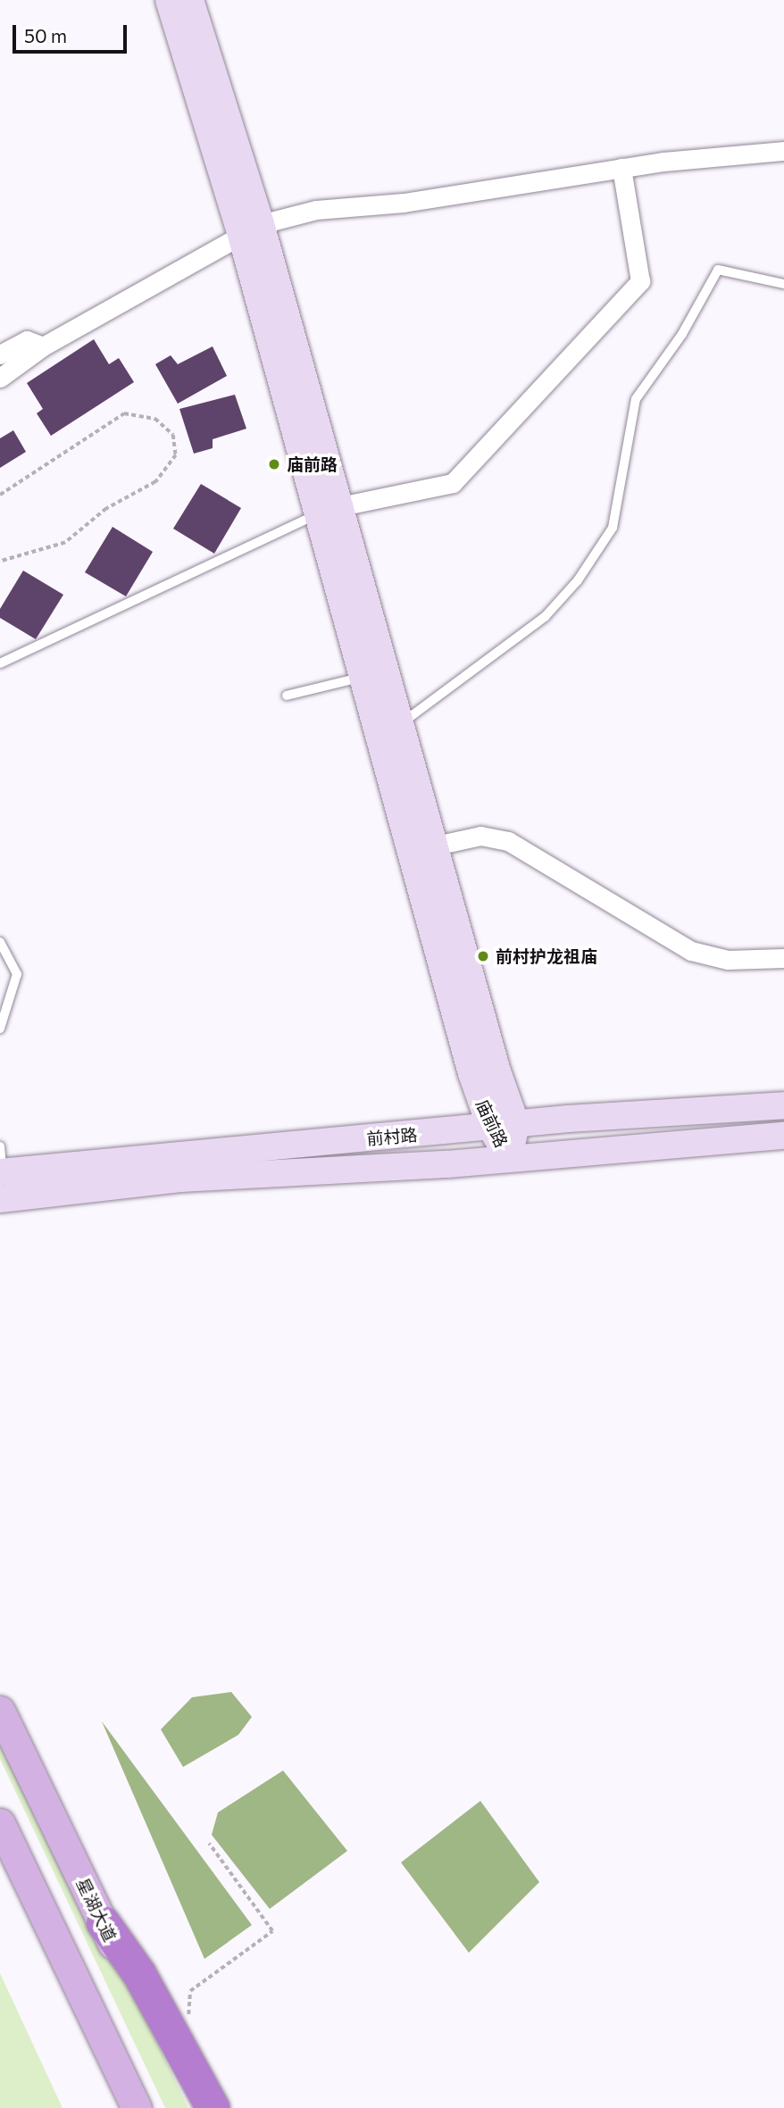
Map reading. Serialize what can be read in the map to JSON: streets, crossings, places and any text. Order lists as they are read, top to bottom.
{
  "streets": {
    "main road": ["星湖大道"],
    "street": ["庙前路", "前村路"]
  },
  "crossings": [
    ["庙前路", "前村路"]
  ],
  "places": ["庙前路", "前村护龙祖庙"],
  "scale_bar": "50 m"
}
